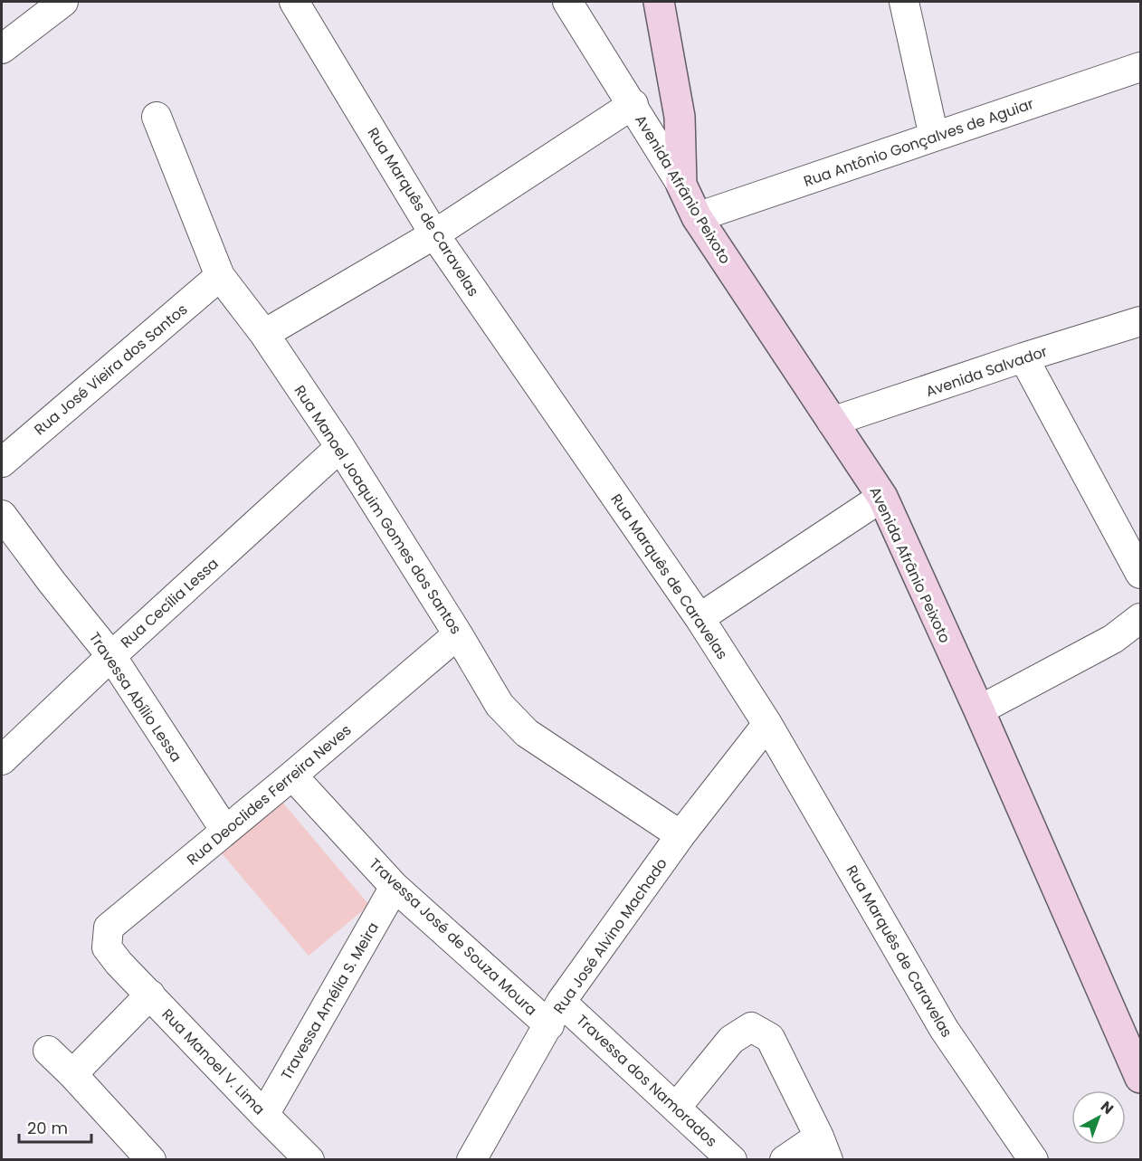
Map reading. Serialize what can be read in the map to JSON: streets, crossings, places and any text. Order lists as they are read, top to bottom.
{
  "streets": {
    "street": [
      "Rua Antônio Gonçalves de Aguiar",
      "Avenida Afrânio Peixoto",
      "Rua Marquês de Caravelas",
      "Rua José Vieira dos Santos",
      "Avenida Salvador",
      "Rua Manoel Joaquim Gomes dos Santos",
      "Rua Cecília Lessa",
      "Travessa Abílio Lessa",
      "Rua Deoclides Ferreira Neves",
      "Rua José Alvino Machado",
      "Travessa José de Souza Moura",
      "Travessa Amélia S. Meira",
      "Rua Manoel V. Lima",
      "Travessa dos Namorados"
    ]
  },
  "crossings": [
    ["Rua Antônio Gonçalves de Aguiar", "Avenida Afrânio Peixoto"],
    ["Avenida Afrânio Peixoto", "Avenida Salvador"],
    ["Rua Marquês de Caravelas", "Rua José Alvino Machado"],
    ["Rua José Vieira dos Santos", "Rua Manoel Joaquim Gomes dos Santos"],
    ["Rua Manoel Joaquim Gomes dos Santos", "Rua Cecília Lessa"],
    ["Rua Manoel Joaquim Gomes dos Santos", "Rua Deoclides Ferreira Neves"],
    ["Rua Manoel Joaquim Gomes dos Santos", "Rua José Alvino Machado"],
    ["Rua Cecília Lessa", "Travessa Abílio Lessa"],
    ["Travessa Abílio Lessa", "Rua Deoclides Ferreira Neves"],
    ["Rua Deoclides Ferreira Neves", "Travessa José de Souza Moura"],
    ["Rua Deoclides Ferreira Neves", "Rua Manoel V. Lima"],
    ["Rua José Alvino Machado", "Travessa José de Souza Moura"],
    ["Rua José Alvino Machado", "Travessa dos Namorados"],
    ["Travessa José de Souza Moura", "Travessa Amélia S. Meira"],
    ["Travessa José de Souza Moura", "Travessa dos Namorados"],
    ["Travessa Amélia S. Meira", "Rua Manoel V. Lima"]
  ],
  "scale_bar": "20 m",
  "north": "top right"
}
